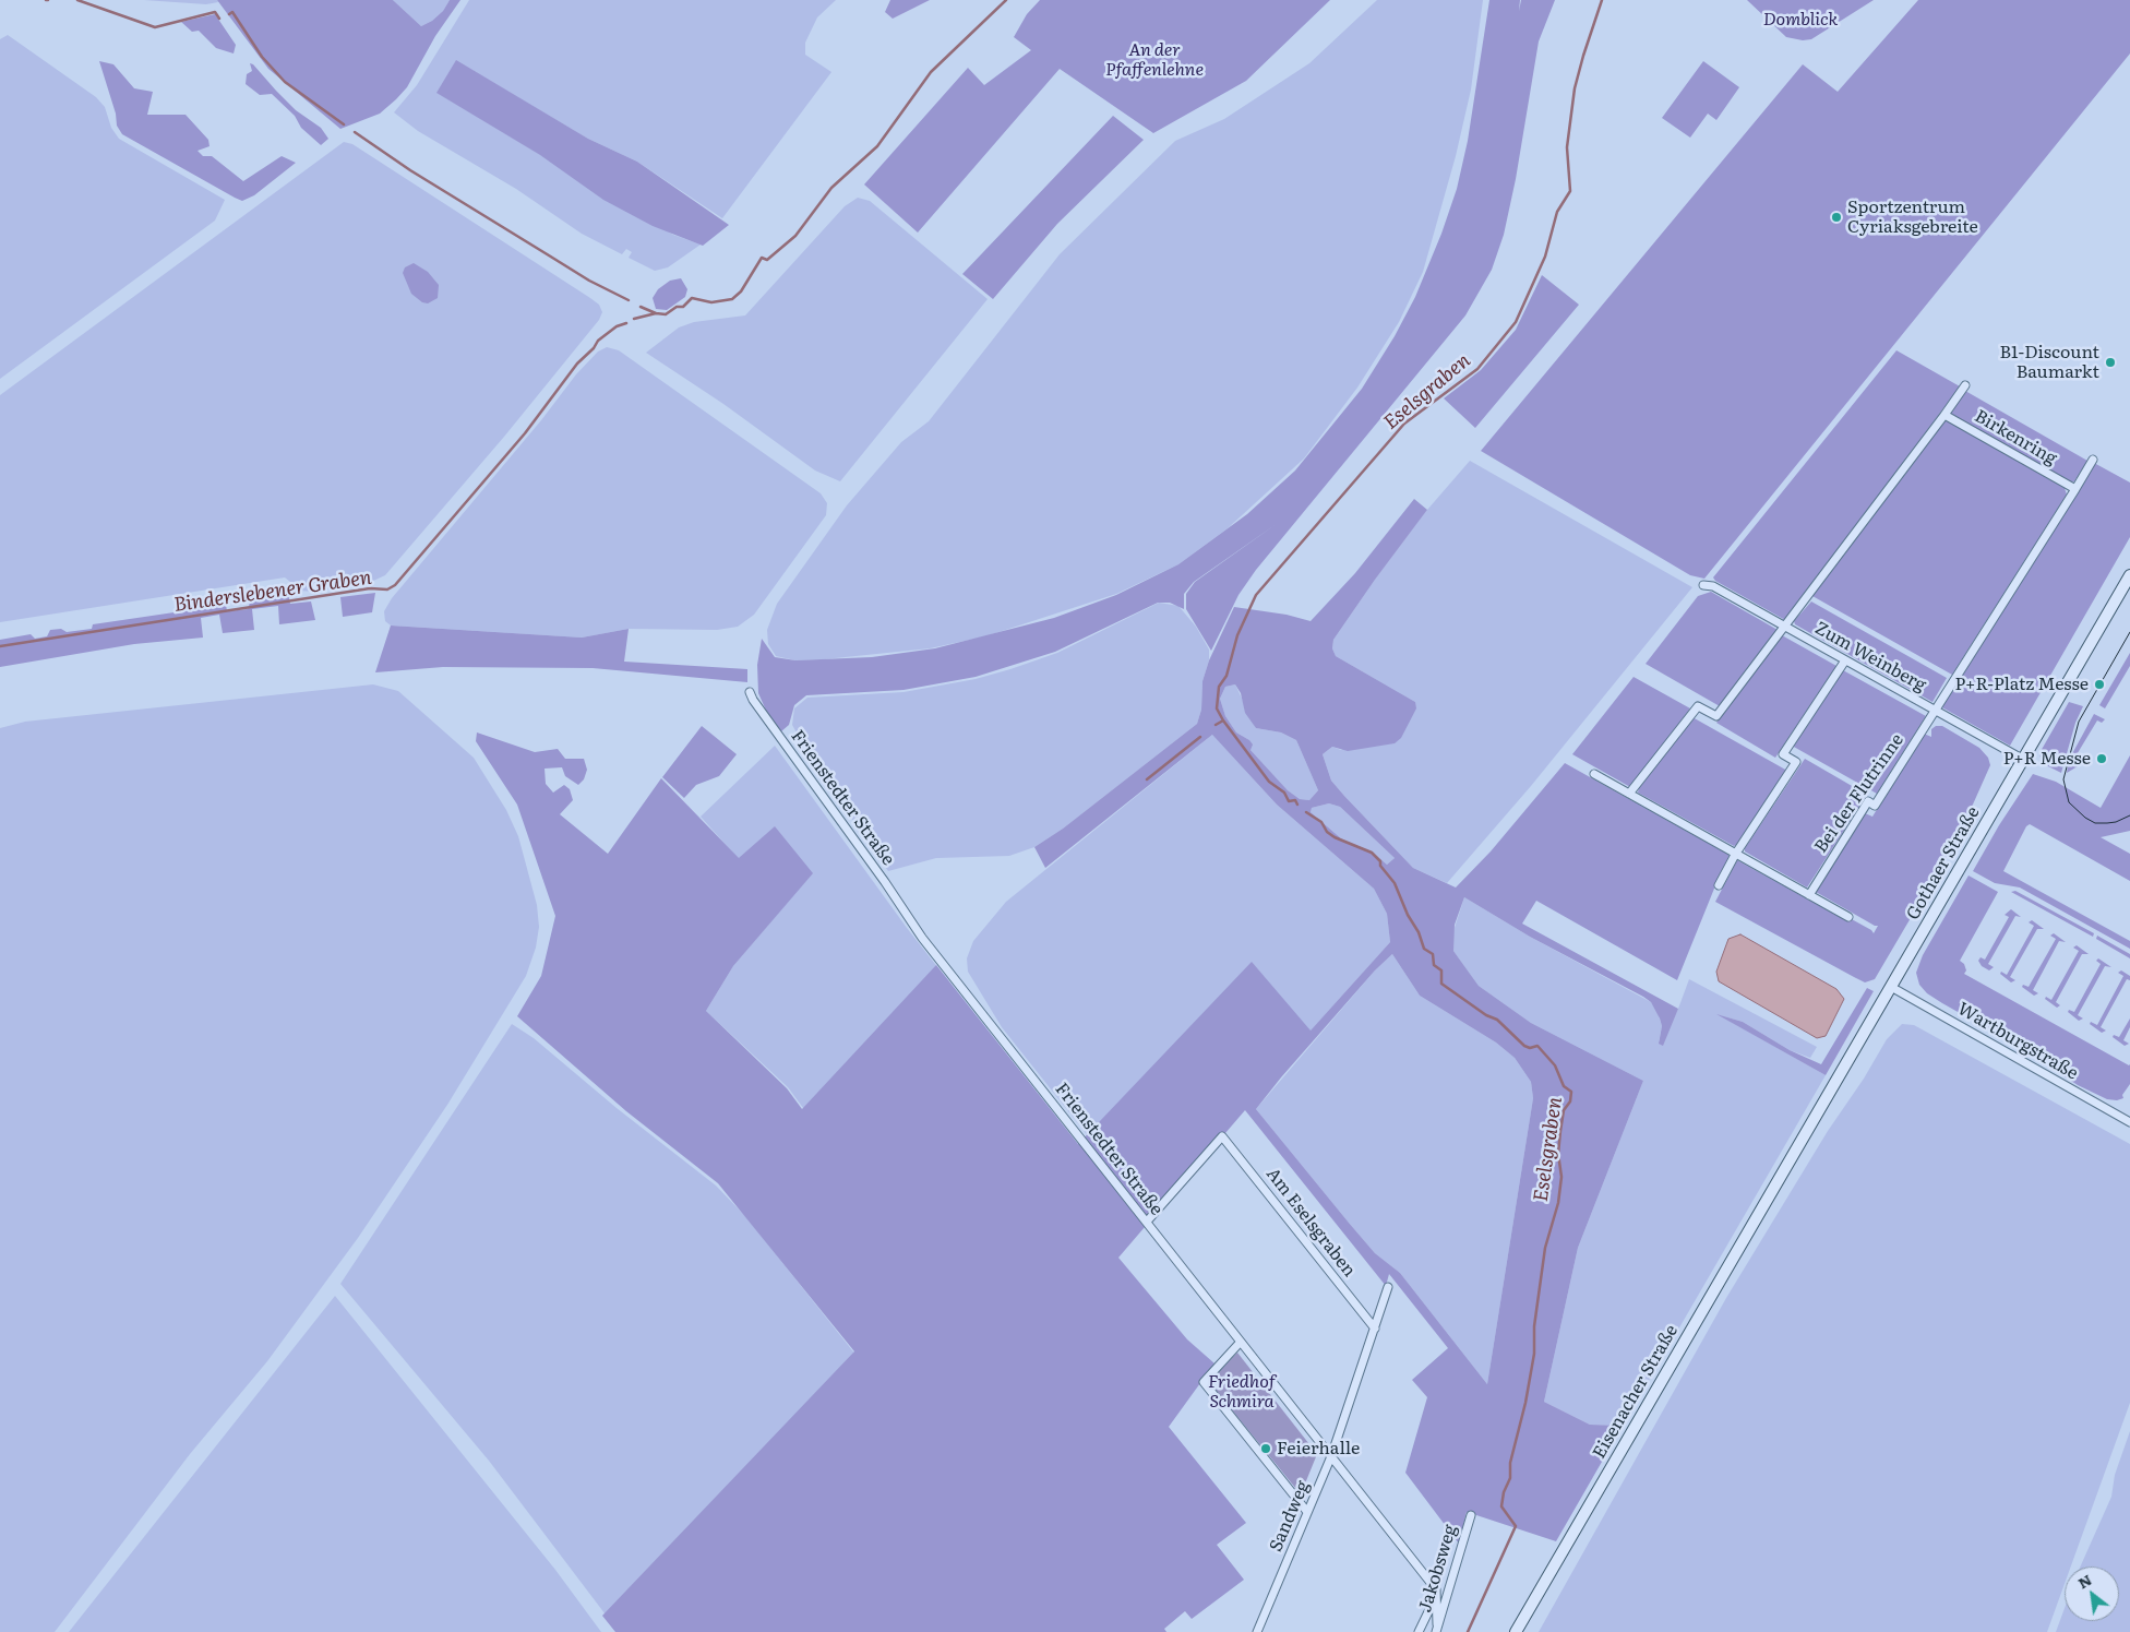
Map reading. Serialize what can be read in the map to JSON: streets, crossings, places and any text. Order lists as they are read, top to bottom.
{
  "streets": {
    "main road": ["Gothaer Straße", "Eisenacher Straße"],
    "street": [
      "Birkenring",
      "Zum Weinberg",
      "Bei der Flutrinne",
      "Frienstedter Straße",
      "Wartburgstraße",
      "Am Eselsgraben",
      "Sandweg",
      "Jakobsweg"
    ]
  },
  "crossings": [
    ["Zum Weinberg", "Bei der Flutrinne"],
    ["Zum Weinberg", "Gothaer Straße"],
    ["Frienstedter Straße", "Am Eselsgraben"],
    ["Frienstedter Straße", "Sandweg"],
    ["Gothaer Straße", "Wartburgstraße"],
    ["Gothaer Straße", "Eisenacher Straße"],
    ["Am Eselsgraben", "Sandweg"]
  ],
  "water": ["Eselsgraben", "Binderslebener Graben"],
  "parks": ["Domblick", "An der Pfaffenlehne", "Friedhof Schmira"],
  "places": [
    "Sportzentrum Cyriaksgebreite",
    "B1-Discount Baumarkt",
    "P+R-Platz Messe",
    "P+R Messe",
    "Feierhalle"
  ],
  "north": "top left"
}
